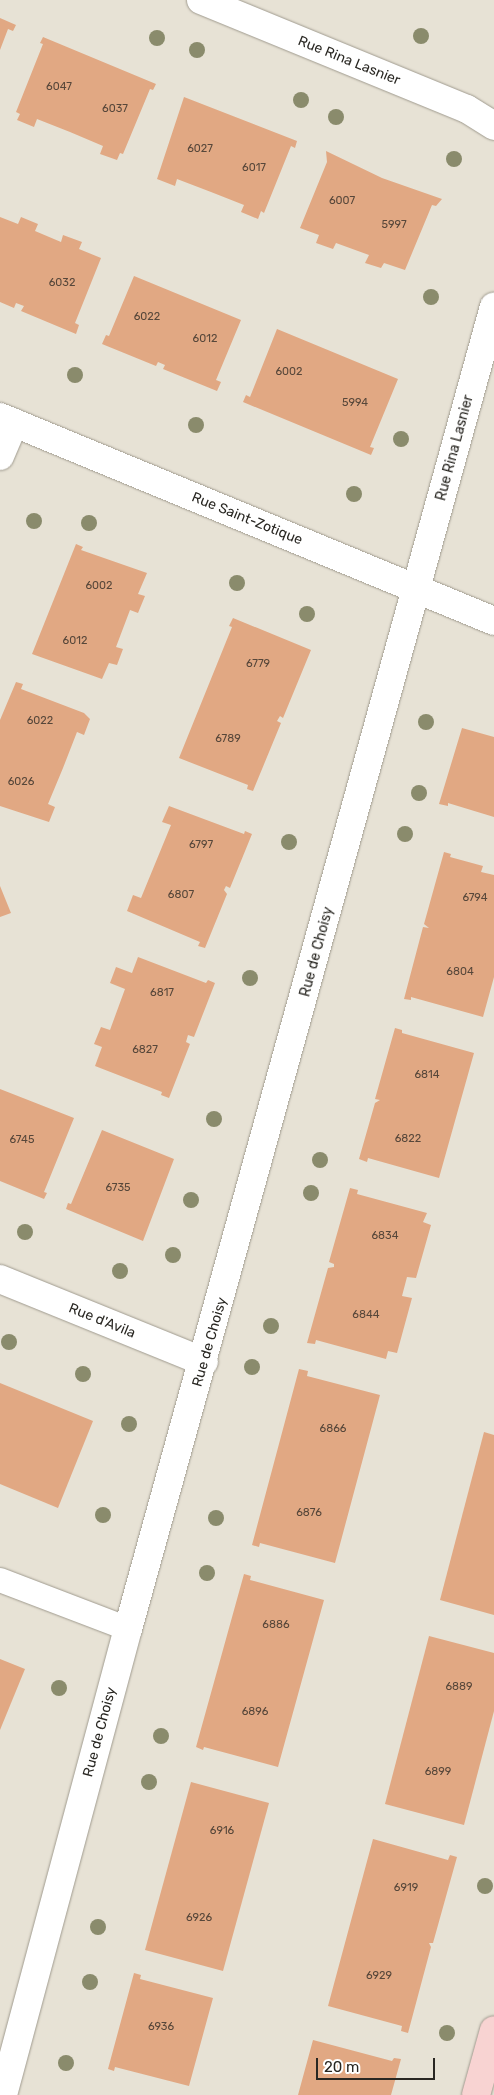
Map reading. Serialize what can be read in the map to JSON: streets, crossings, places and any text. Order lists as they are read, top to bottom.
{
  "streets": {
    "street": [
      "Rue Rina Lasnier",
      "Rue Saint-Zotique",
      "Rue de Choisy",
      "Rue d'Avila"
    ]
  },
  "crossings": [
    ["Rue Rina Lasnier", "Rue Saint-Zotique"],
    ["Rue Rina Lasnier", "Rue de Choisy"],
    ["Rue Saint-Zotique", "Rue de Choisy"],
    ["Rue de Choisy", "Rue d'Avila"]
  ],
  "house_numbers": [
    "6047",
    "6037",
    "6027",
    "6017",
    "6007",
    "5997",
    "6032",
    "6022",
    "6012",
    "6002",
    "5994",
    "6002",
    "6012",
    "6779",
    "6022",
    "6789",
    "6026",
    "6797",
    "6807",
    "6794",
    "6804",
    "6817",
    "6827",
    "6814",
    "6822",
    "6745",
    "6735",
    "6834",
    "6844",
    "6866",
    "6876",
    "6886",
    "6889",
    "6896",
    "6899",
    "6916",
    "6919",
    "6926",
    "6929",
    "6936"
  ],
  "scale_bar": "20 m"
}
